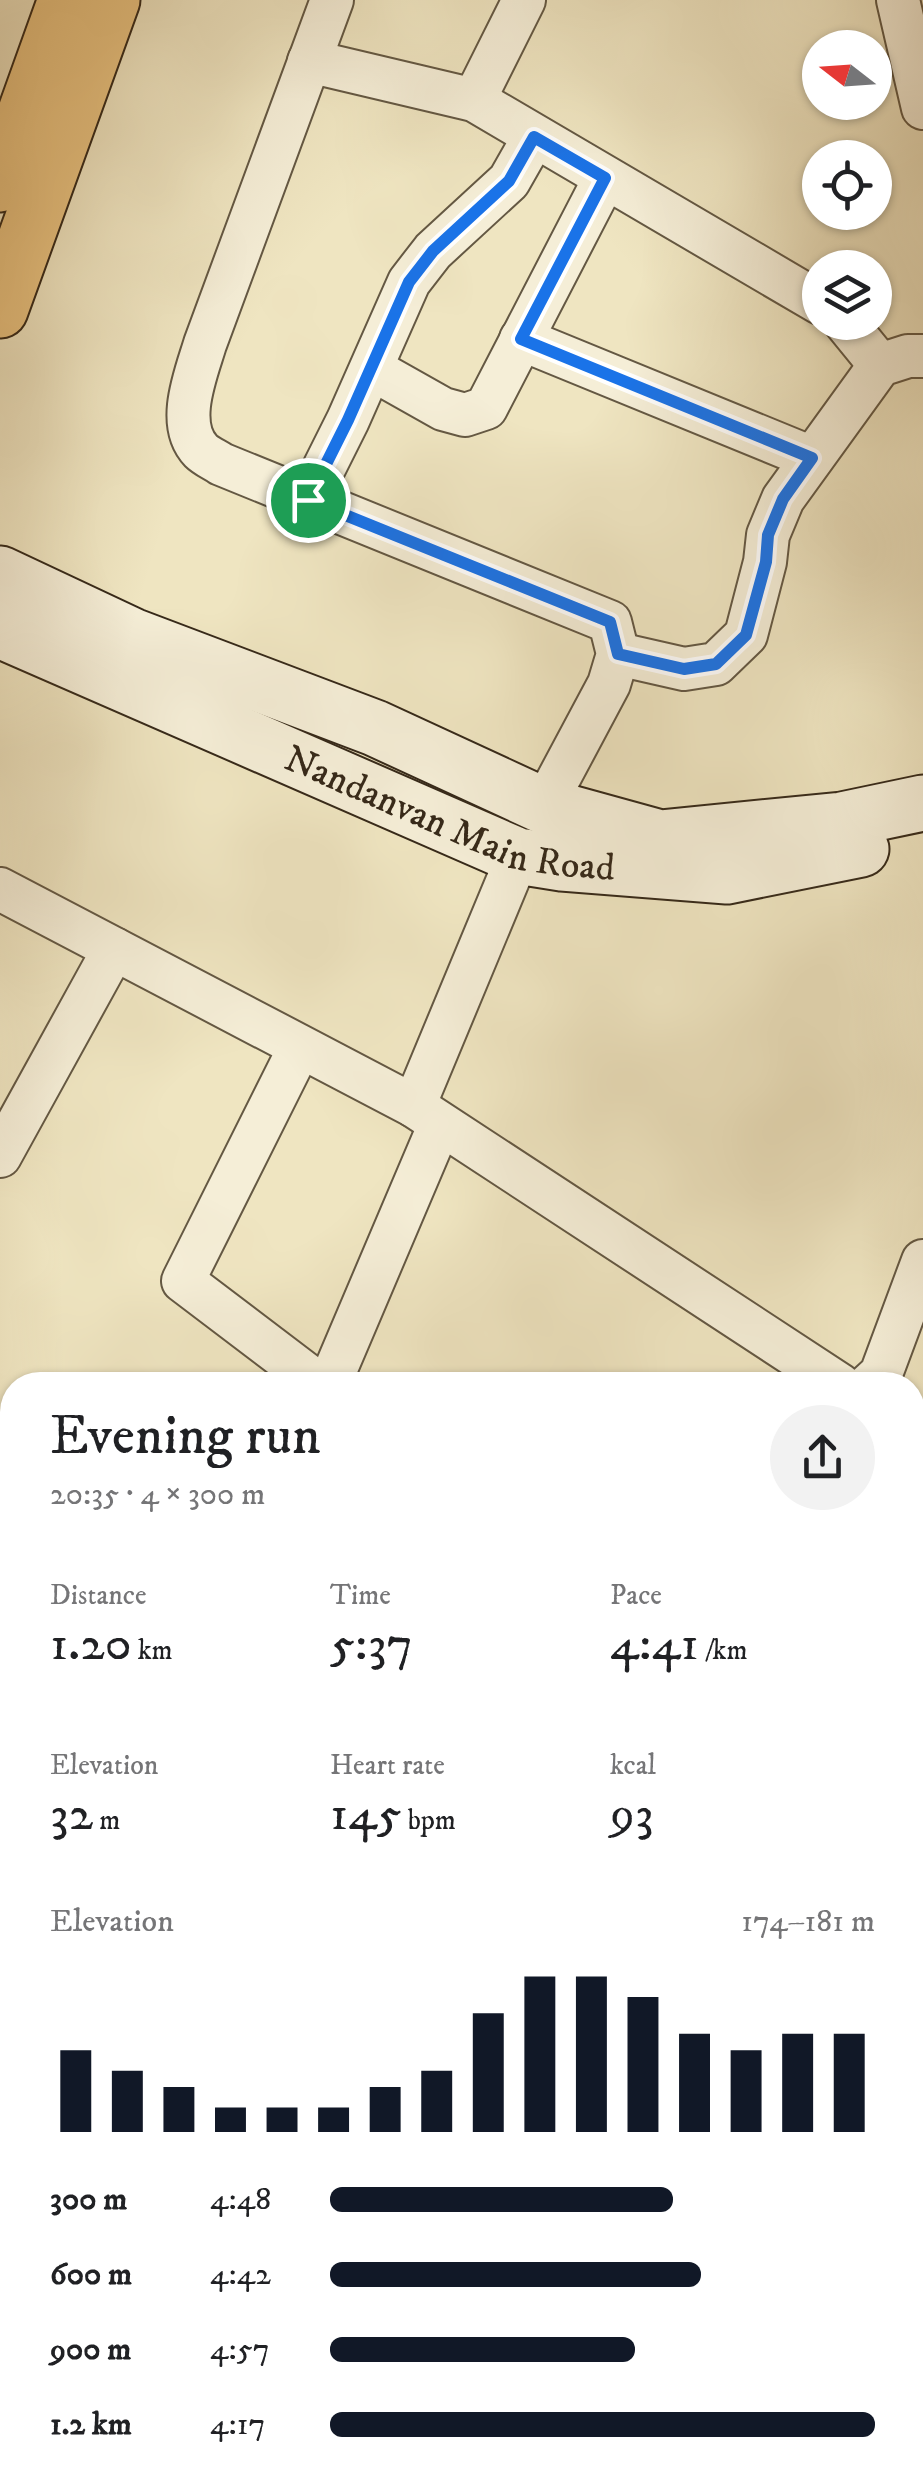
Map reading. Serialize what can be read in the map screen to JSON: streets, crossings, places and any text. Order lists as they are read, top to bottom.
{
  "streets": {
    "main road": ["Nandanvan Main Road"]
  },
  "north": "left",
  "page": {
    "heading": ["Evening run", "20:35 · 4 × 300 m"],
    "stats": [
      ["Distance", "1.20 km"],
      ["Time", "5:37"],
      ["Pace", "4:41 /km"],
      ["Elevation", "32 m"],
      ["Heart rate", "145 bpm"],
      ["kcal", "93"]
    ],
    "chart": ["Elevation", "174–181 m"],
    "list": [
      {
        "name": "300 m",
        "note": "4:48"
      },
      {
        "name": "600 m",
        "note": "4:42"
      },
      {
        "name": "900 m",
        "note": "4:57"
      },
      {
        "name": "1.2 km",
        "note": "4:17"
      }
    ]
  }
}
